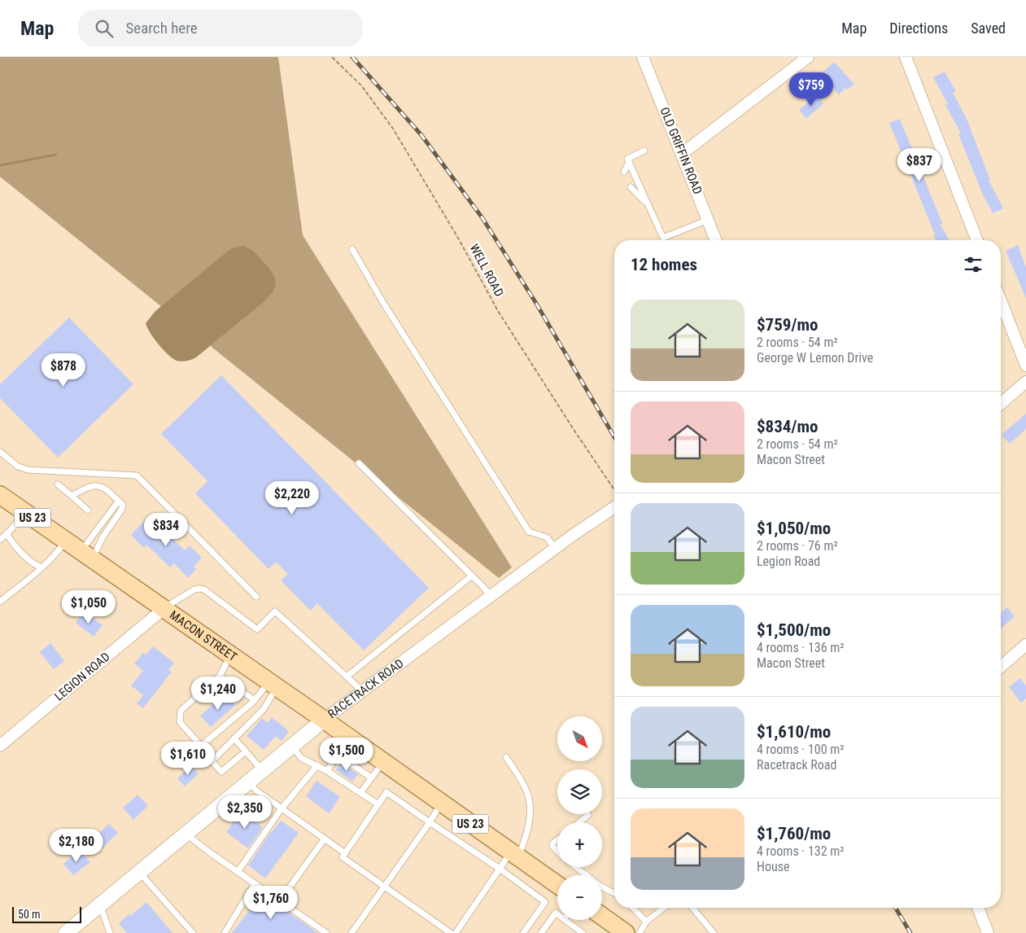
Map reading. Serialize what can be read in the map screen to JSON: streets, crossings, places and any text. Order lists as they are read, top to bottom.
{
  "streets": {
    "main road": ["US 23", "MACON STREET"],
    "street": ["OLD GRIFFIN ROAD", "LEGION ROAD", "RACETRACK ROAD"],
    "path": ["WELL ROAD"]
  },
  "crossings": [
    ["MACON STREET", "LEGION ROAD"],
    ["MACON STREET", "RACETRACK ROAD"]
  ],
  "scale_bar": "50 m",
  "north": "bottom right",
  "page": {
    "header": "Map",
    "search": "Search here",
    "nav": ["Map", "Directions", "Saved"],
    "price": [
      "$759",
      "$837",
      "$878",
      "$2,220",
      "$834",
      "$1,050",
      "$1,240",
      "$1,500",
      "$1,610",
      "$2,350",
      "$2,180",
      "$1,760"
    ],
    "heading": "12 homes",
    "list": [
      {
        "name": "$759/mo",
        "note": "2 rooms · 54 m² · George W Lemon Drive"
      },
      {
        "name": "$834/mo",
        "note": "2 rooms · 54 m² · Macon Street"
      },
      {
        "name": "$1,050/mo",
        "note": "2 rooms · 76 m² · Legion Road"
      },
      {
        "name": "$1,500/mo",
        "note": "4 rooms · 136 m² · Macon Street"
      },
      {
        "name": "$1,610/mo",
        "note": "4 rooms · 100 m² · Racetrack Road"
      },
      {
        "name": "$1,760/mo",
        "note": "4 rooms · 132 m² · House"
      }
    ],
    "map_buttons": ["+", "−"],
    "scale": "50 m"
  }
}
